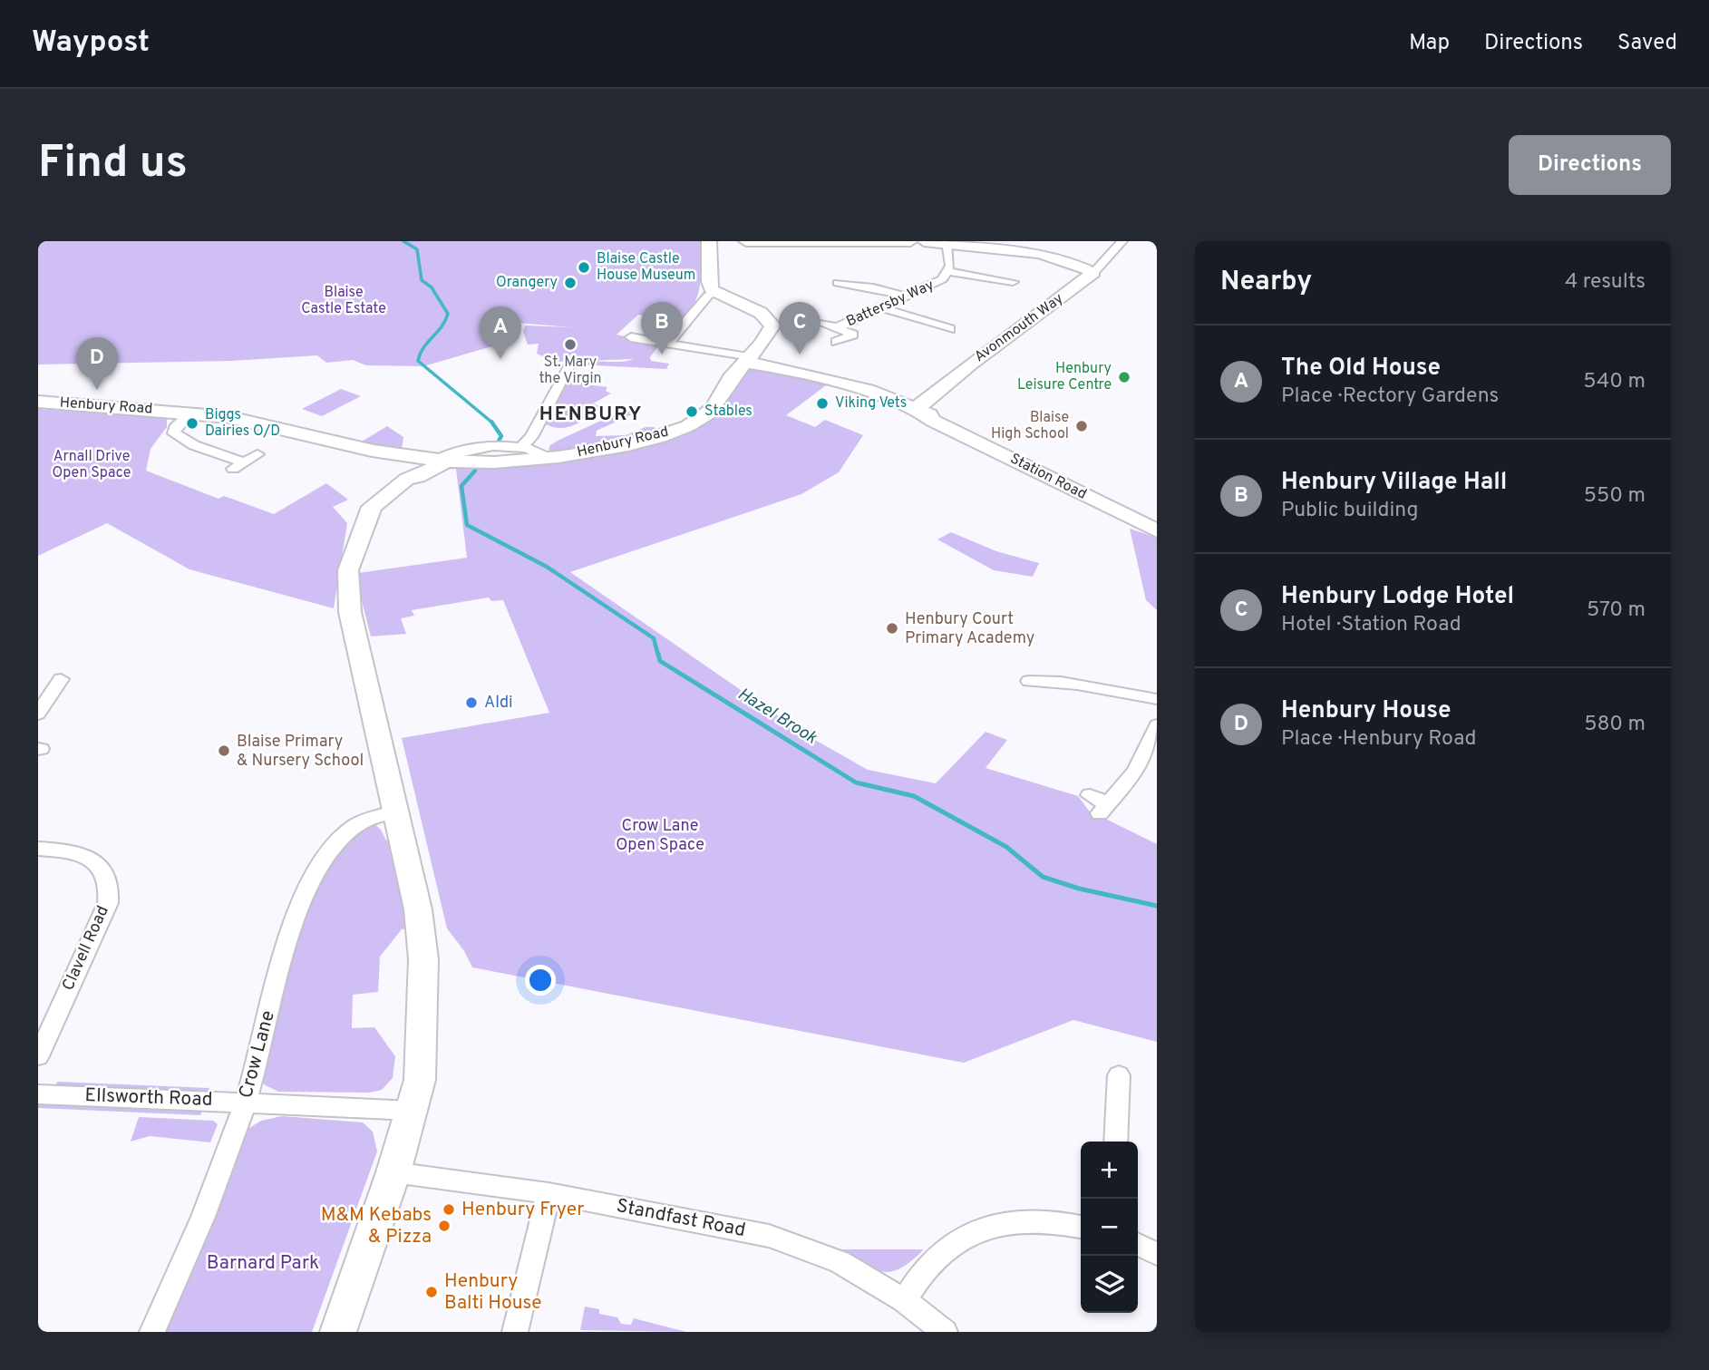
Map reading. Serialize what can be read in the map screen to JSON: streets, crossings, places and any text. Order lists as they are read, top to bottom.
{
  "streets": {
    "main road": ["Avonmouth Way", "Henbury Road", "Station Road"],
    "street": [
      "Battersby Way",
      "Clavell Road",
      "Crow Lane",
      "Ellsworth Road",
      "Standfast Road"
    ]
  },
  "crossings": [
    ["Avonmouth Way", "Station Road"],
    ["Henbury Road", "Station Road"],
    ["Crow Lane", "Ellsworth Road"]
  ],
  "districts": ["HENBURY"],
  "water": ["Hazel Brook"],
  "parks": [
    "Blaise Castle Estate",
    "Arnall Drive Open Space",
    "Crow Lane Open Space",
    "Barnard Park"
  ],
  "places": [
    "Blaise Castle House Museum",
    "Orangery",
    "St. Mary the Virgin",
    "Henbury Leisure Centre",
    "Viking Vets",
    "Stables",
    "Biggs Dairies O/D",
    "Blaise High School",
    "Henbury Court Primary Academy",
    "Aldi",
    "Blaise Primary & Nursery School",
    "Henbury Fryer",
    "M&M Kebabs & Pizza",
    "Henbury Balti House"
  ],
  "page": {
    "header": "Waypost",
    "nav": ["Map", "Directions", "Saved"],
    "buttons": "Directions",
    "title": "Find us",
    "heading": ["Nearby", "4 results"],
    "pins": [
      "B",
      "C",
      "A",
      "D"
    ],
    "list": [
      {
        "mark": "A",
        "name": "The Old House",
        "note": "Place · Rectory Gardens",
        "value": "540 m"
      },
      {
        "mark": "B",
        "name": "Henbury Village Hall",
        "note": "Public building",
        "value": "550 m"
      },
      {
        "mark": "C",
        "name": "Henbury Lodge Hotel",
        "note": "Hotel · Station Road",
        "value": "570 m"
      },
      {
        "mark": "D",
        "name": "Henbury House",
        "note": "Place · Henbury Road",
        "value": "580 m"
      }
    ],
    "map_buttons": ["+", "−"]
  }
}
